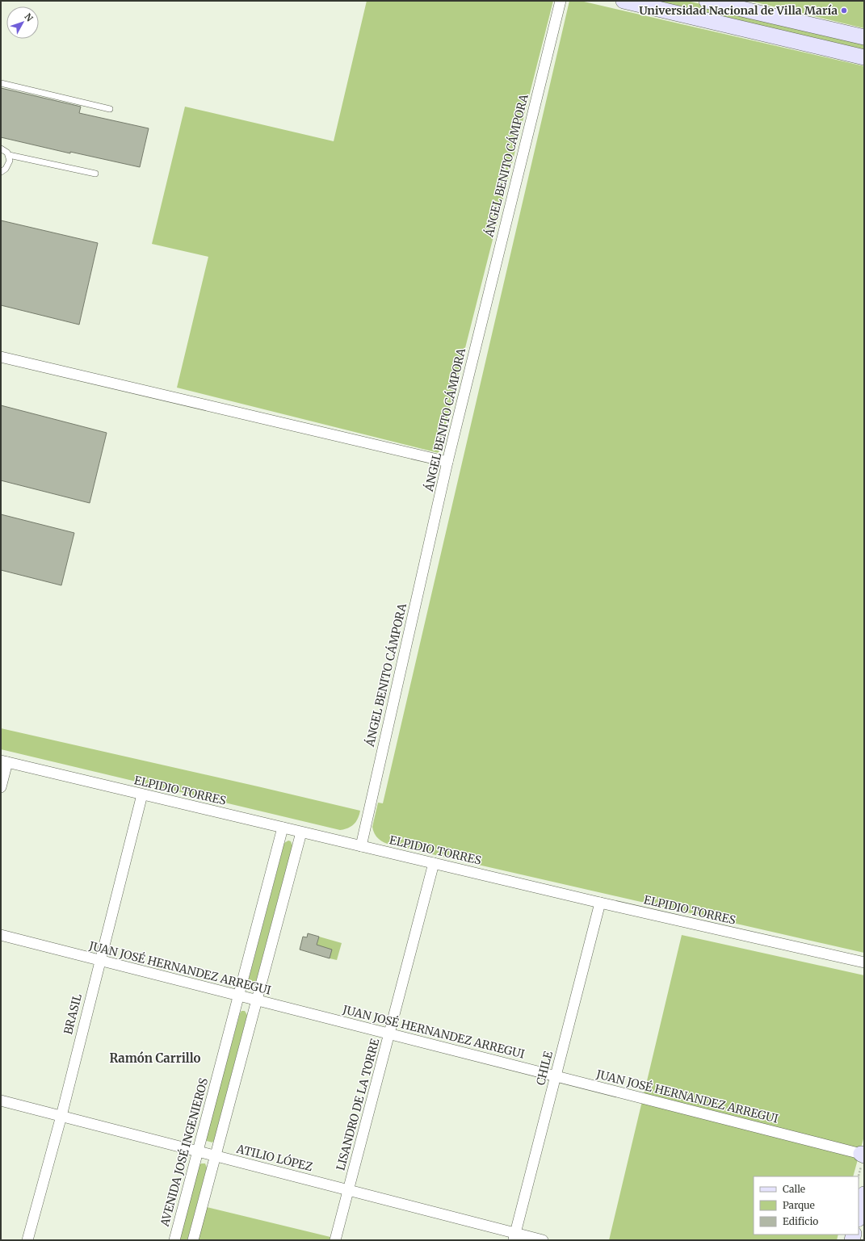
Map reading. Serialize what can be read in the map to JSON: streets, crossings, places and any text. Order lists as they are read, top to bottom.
{
  "streets": {
    "street": [
      "ÁNGEL BENITO CÁMPORA",
      "ELPIDIO TORRES",
      "JUAN JOSÉ HERNANDEZ ARREGUI",
      "BRASIL",
      "CHILE",
      "LISANDRO DE LA TORRE",
      "AVENIDA JOSÉ INGENIEROS",
      "ATILIO LÓPEZ"
    ]
  },
  "crossings": [
    ["ÁNGEL BENITO CÁMPORA", "ELPIDIO TORRES"],
    ["ELPIDIO TORRES", "BRASIL"],
    ["ELPIDIO TORRES", "CHILE"],
    ["ELPIDIO TORRES", "LISANDRO DE LA TORRE"],
    ["ELPIDIO TORRES", "AVENIDA JOSÉ INGENIEROS"],
    ["JUAN JOSÉ HERNANDEZ ARREGUI", "BRASIL"],
    ["JUAN JOSÉ HERNANDEZ ARREGUI", "CHILE"],
    ["JUAN JOSÉ HERNANDEZ ARREGUI", "LISANDRO DE LA TORRE"],
    ["JUAN JOSÉ HERNANDEZ ARREGUI", "AVENIDA JOSÉ INGENIEROS"],
    ["BRASIL", "ATILIO LÓPEZ"],
    ["CHILE", "ATILIO LÓPEZ"],
    ["LISANDRO DE LA TORRE", "ATILIO LÓPEZ"],
    ["AVENIDA JOSÉ INGENIEROS", "ATILIO LÓPEZ"]
  ],
  "districts": ["Ramón Carrillo"],
  "places": ["Universidad Nacional de Villa María"],
  "legend": ["Calle", "Parque", "Edificio"],
  "north": "top right"
}
